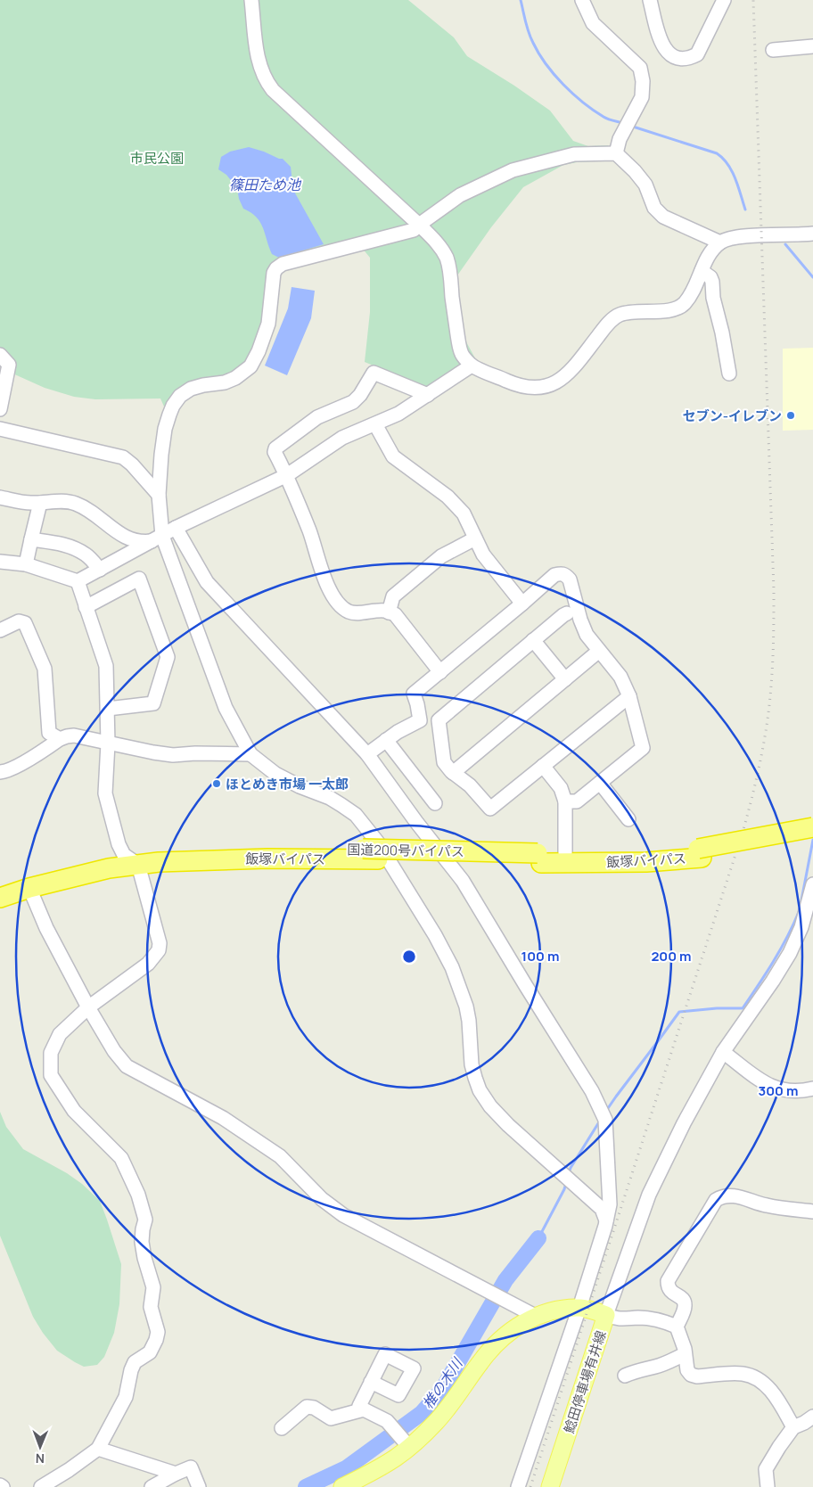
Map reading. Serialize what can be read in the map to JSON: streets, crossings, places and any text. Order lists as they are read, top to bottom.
{
  "streets": {
    "highway": ["国道200号バイパス", "飯塚バイパス"],
    "main road": ["鯰田停車場有井線"]
  },
  "crossings": [
    ["国道200号バイパス", "飯塚バイパス"]
  ],
  "water": ["篠田ため池", "椎の木川"],
  "parks": ["市民公園"],
  "places": ["セブン-イレブン", "ほとめき市場 一太郎"],
  "north": "bottom",
  "rings": ["100 m", "200 m", "300 m"]
}
